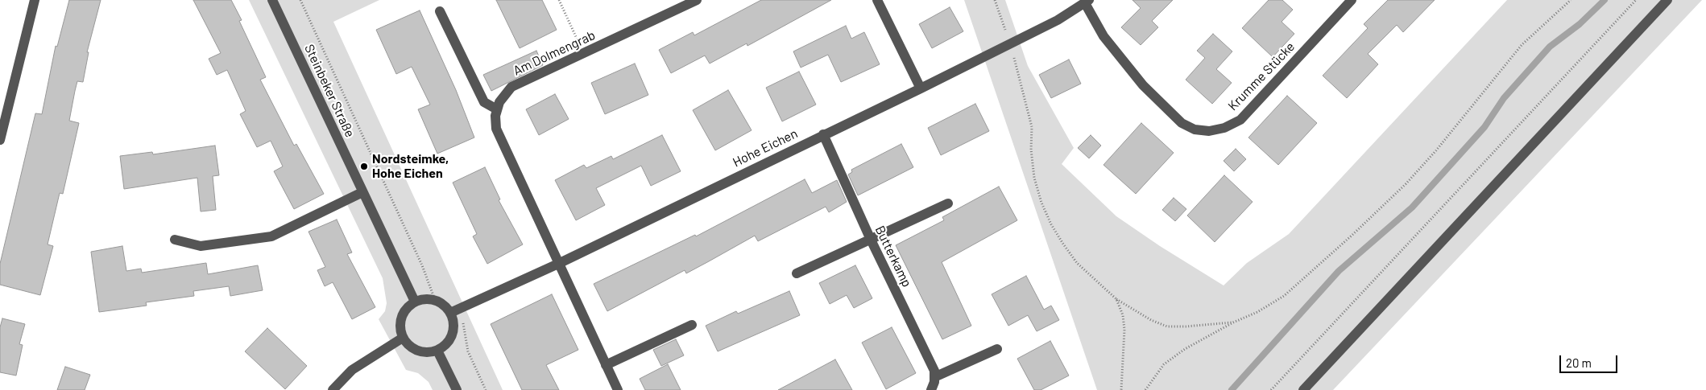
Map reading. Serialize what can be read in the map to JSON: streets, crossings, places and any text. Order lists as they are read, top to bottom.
{
  "streets": {
    "street": [
      "Am Dolmengrab",
      "Krumme Stücke",
      "Steinbeker Straße",
      "Hohe Eichen",
      "Butterkamp"
    ]
  },
  "crossings": [
    ["Am Dolmengrab", "Hohe Eichen"],
    ["Krumme Stücke", "Hohe Eichen"],
    ["Steinbeker Straße", "Hohe Eichen"],
    ["Hohe Eichen", "Butterkamp"]
  ],
  "places": ["Nordsteimke, Hohe Eichen"],
  "scale_bar": "20 m"
}
